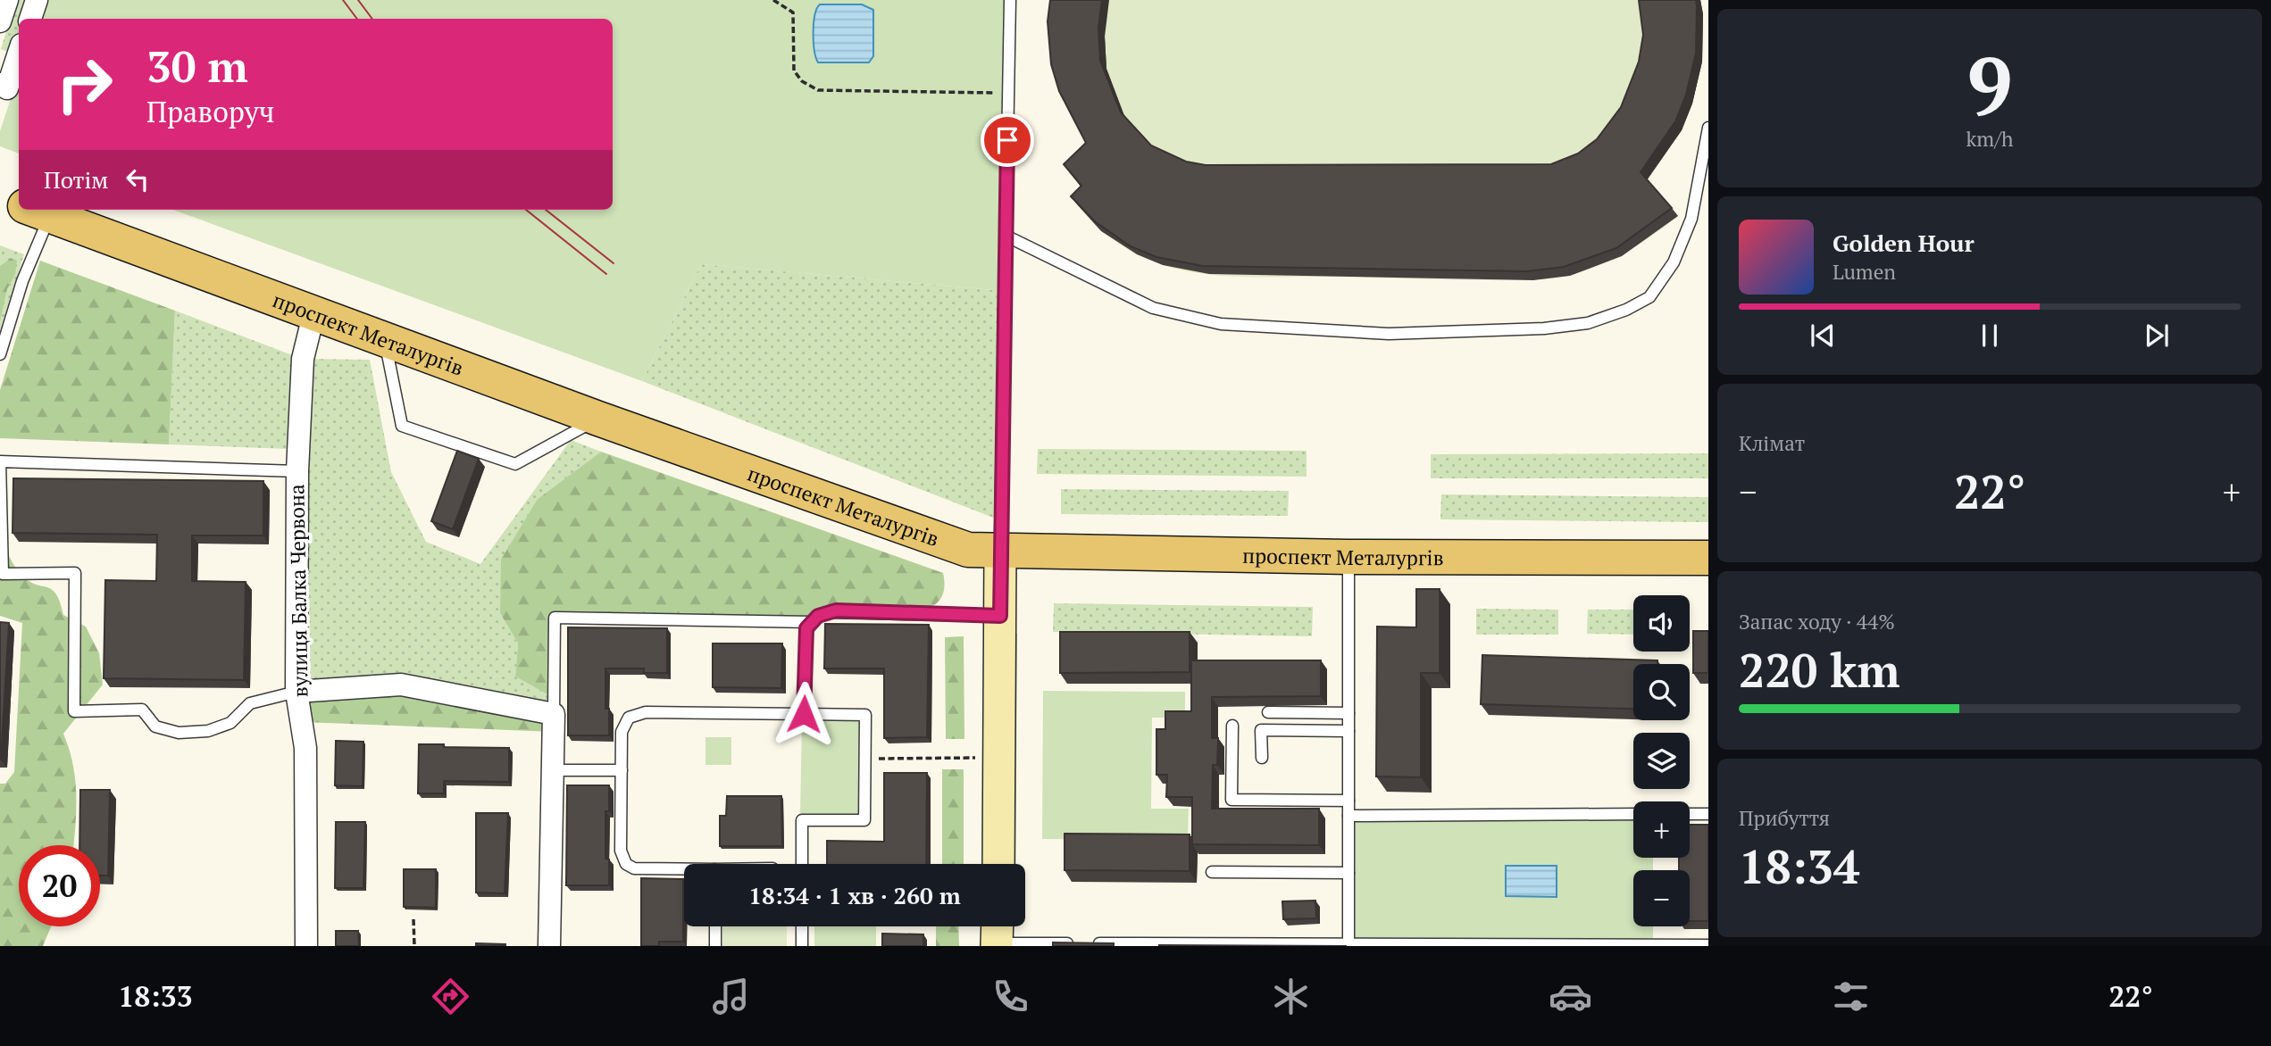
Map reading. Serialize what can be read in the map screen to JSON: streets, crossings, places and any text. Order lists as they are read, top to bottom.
{
  "streets": {
    "main road": ["проспект Металургів"],
    "street": ["вулиця Балка Червона"]
  },
  "crossings": [
    ["проспект Металургів", "вулиця Балка Червона"]
  ],
  "page": {
    "tile": [
      ["9", "km/h"],
      "Клімат",
      ["Запас ходу · 44%", "220 km"],
      ["Прибуття", "18:34"]
    ],
    "turn": ["30 m", "Праворуч"],
    "then": "Потім",
    "song": ["Golden Hour", "Lumen"],
    "heat": ["−", "22°", "+"],
    "map_buttons": ["+", "−"],
    "limit": "20",
    "trip": "18:34 · 1 хв · 260 m",
    "tabs": ["18:33", "22°"]
  }
}
